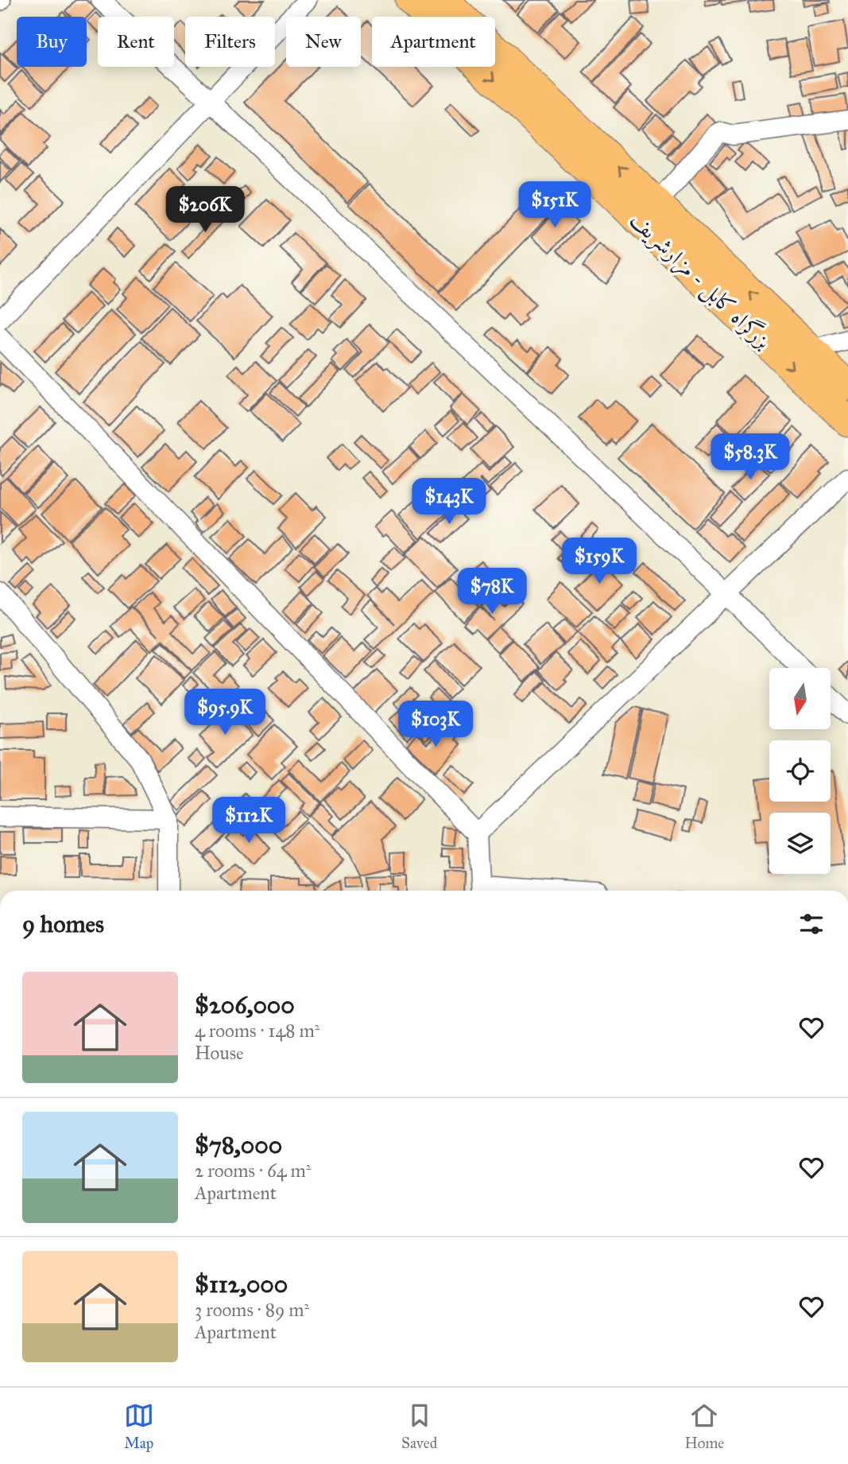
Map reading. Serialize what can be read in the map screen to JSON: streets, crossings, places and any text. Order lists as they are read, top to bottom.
{
  "streets": {
    "highway": ["بزرگراه کابل - مزارشریف"]
  },
  "north": "bottom",
  "page": {
    "chip": [
      "Buy",
      "Rent",
      "Filters",
      "New",
      "Apartment"
    ],
    "price": [
      "$151K",
      "$206K",
      "$58.3K",
      "$143K",
      "$159K",
      "$78K",
      "$95.9K",
      "$103K",
      "$112K"
    ],
    "heading": "9 homes",
    "list": [
      {
        "name": "$206,000",
        "note": "4 rooms · 148 m² · House"
      },
      {
        "name": "$78,000",
        "note": "2 rooms · 64 m² · Apartment"
      },
      {
        "name": "$112,000",
        "note": "3 rooms · 89 m² · Apartment"
      }
    ],
    "tabs": ["Map", "Saved", "Home"]
  }
}
